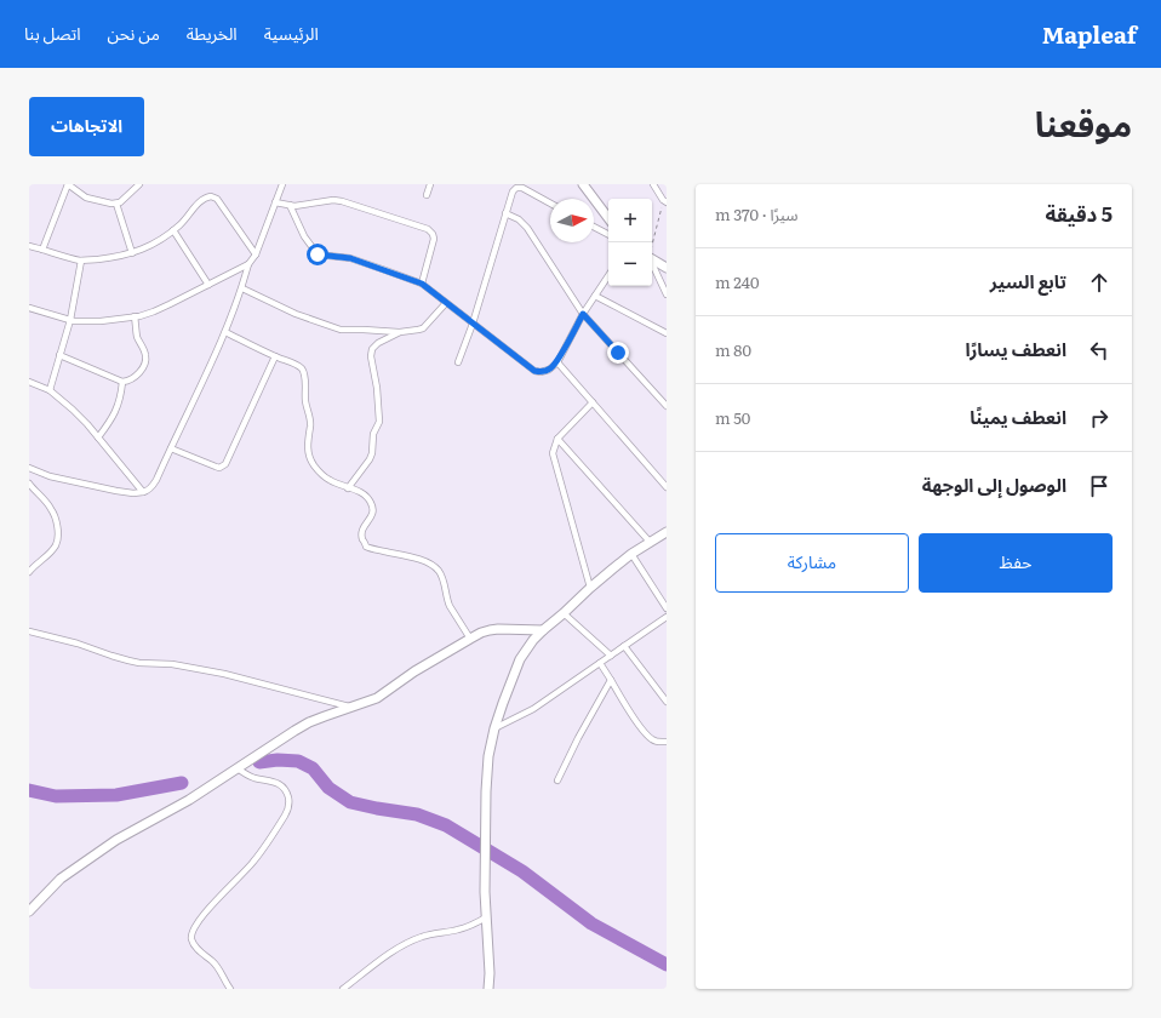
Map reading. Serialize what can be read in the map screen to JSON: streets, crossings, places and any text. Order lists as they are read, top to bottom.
{
  "north": "right",
  "page": {
    "header": "Mapleaf",
    "nav": [
      "الرئيسية",
      "الخريطة",
      "من نحن",
      "اتصل بنا"
    ],
    "title": "موقعنا",
    "buttons": [
      "الاتجاهات",
      ["حفظ", "مشاركة"]
    ],
    "heading": ["5 دقيقة", "سيرًا · 370 m"],
    "map_buttons": ["+", "−"],
    "list": [
      ["تابع السير", "240 m"],
      ["انعطف يسارًا", "80 m"],
      ["انعطف يمينًا", "50 m"],
      "الوصول إلى الوجهة"
    ]
  }
}
